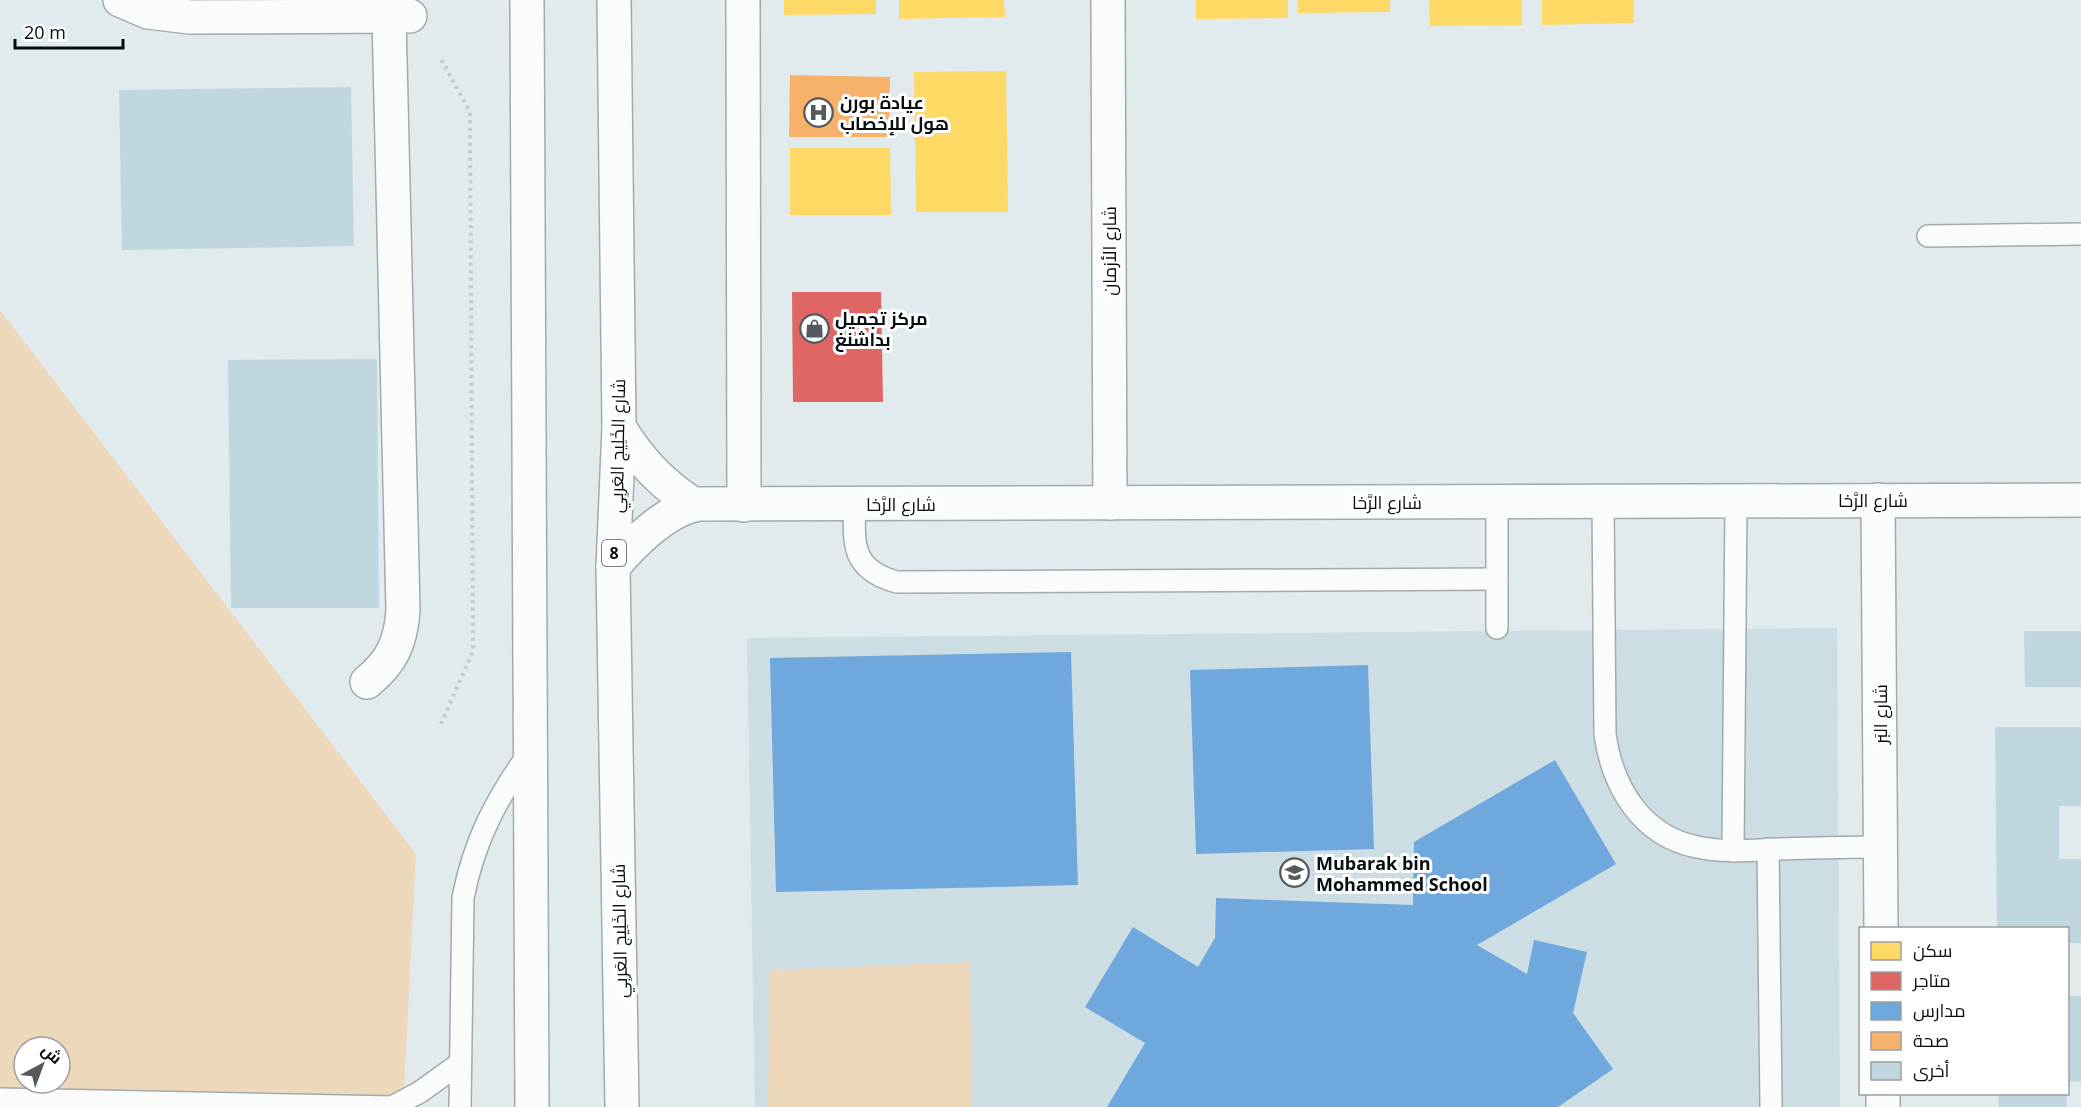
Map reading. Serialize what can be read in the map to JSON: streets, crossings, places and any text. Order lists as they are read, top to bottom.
{
  "streets": {
    "main road": [
      "شارع الأزمان",
      "شارع الخَلِيج العَربِي",
      "شارع الرَّخا",
      "8",
      "شارع البَر"
    ]
  },
  "crossings": [
    ["شارع الأزمان", "شارع الرَّخا"],
    ["شارع الخَلِيج العَربِي", "شارع الرَّخا"],
    ["شارع الرَّخا", "شارع البَر"]
  ],
  "places": {
    "hospital": ["عيادة بورن هول للإخصاب"],
    "shop": ["مركز تجميل بداشنغ"],
    "school or university": ["Mubarak bin Mohammed School"]
  },
  "legend": [
    "سكن",
    "متاجر",
    "مدارس",
    "صحة",
    "أخرى"
  ],
  "scale_bar": "20 m",
  "north": "top right"
}
